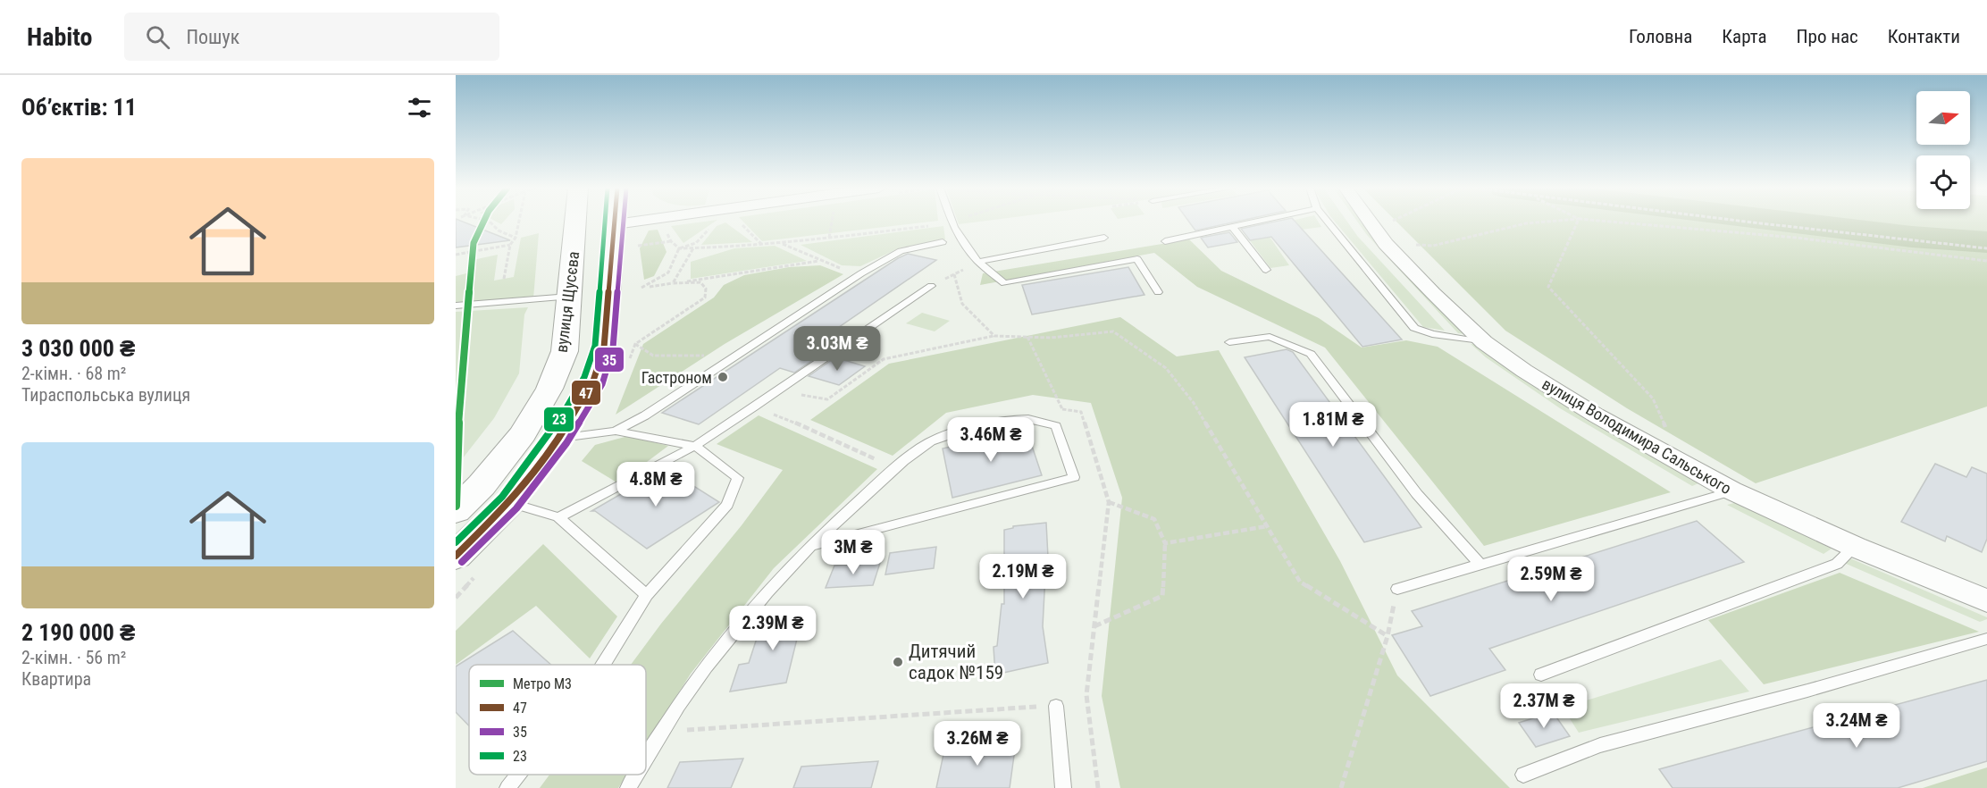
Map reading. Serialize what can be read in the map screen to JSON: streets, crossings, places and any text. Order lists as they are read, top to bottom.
{
  "streets": {
    "main road": ["вулиця Щусєва"],
    "street": ["вулиця Володимира Сальського"]
  },
  "places": ["Гастроном", "Дитячий садок №159"],
  "lines": [
    "metro line M3",
    "transit line 47",
    "transit line 35",
    "transit line 23"
  ],
  "legend": [
    "Метро M3",
    "47",
    "35",
    "23"
  ],
  "north": "right",
  "page": {
    "header": "Habito",
    "search": "Пошук",
    "nav": [
      "Головна",
      "Карта",
      "Про нас",
      "Контакти"
    ],
    "heading": "Об’єктів: 11",
    "list": [
      {
        "name": "3 030 000 ₴",
        "note": "2-кімн. · 68 m² · Тираспольська вулиця"
      },
      {
        "name": "2 190 000 ₴",
        "note": "2-кімн. · 56 m² · Квартира"
      }
    ],
    "price": [
      "3.03M ₴",
      "1.81M ₴",
      "3.46M ₴",
      "4.8M ₴",
      "3M ₴",
      "2.19M ₴",
      "2.59M ₴",
      "2.39M ₴",
      "2.37M ₴",
      "3.24M ₴",
      "3.26M ₴"
    ]
  }
}
